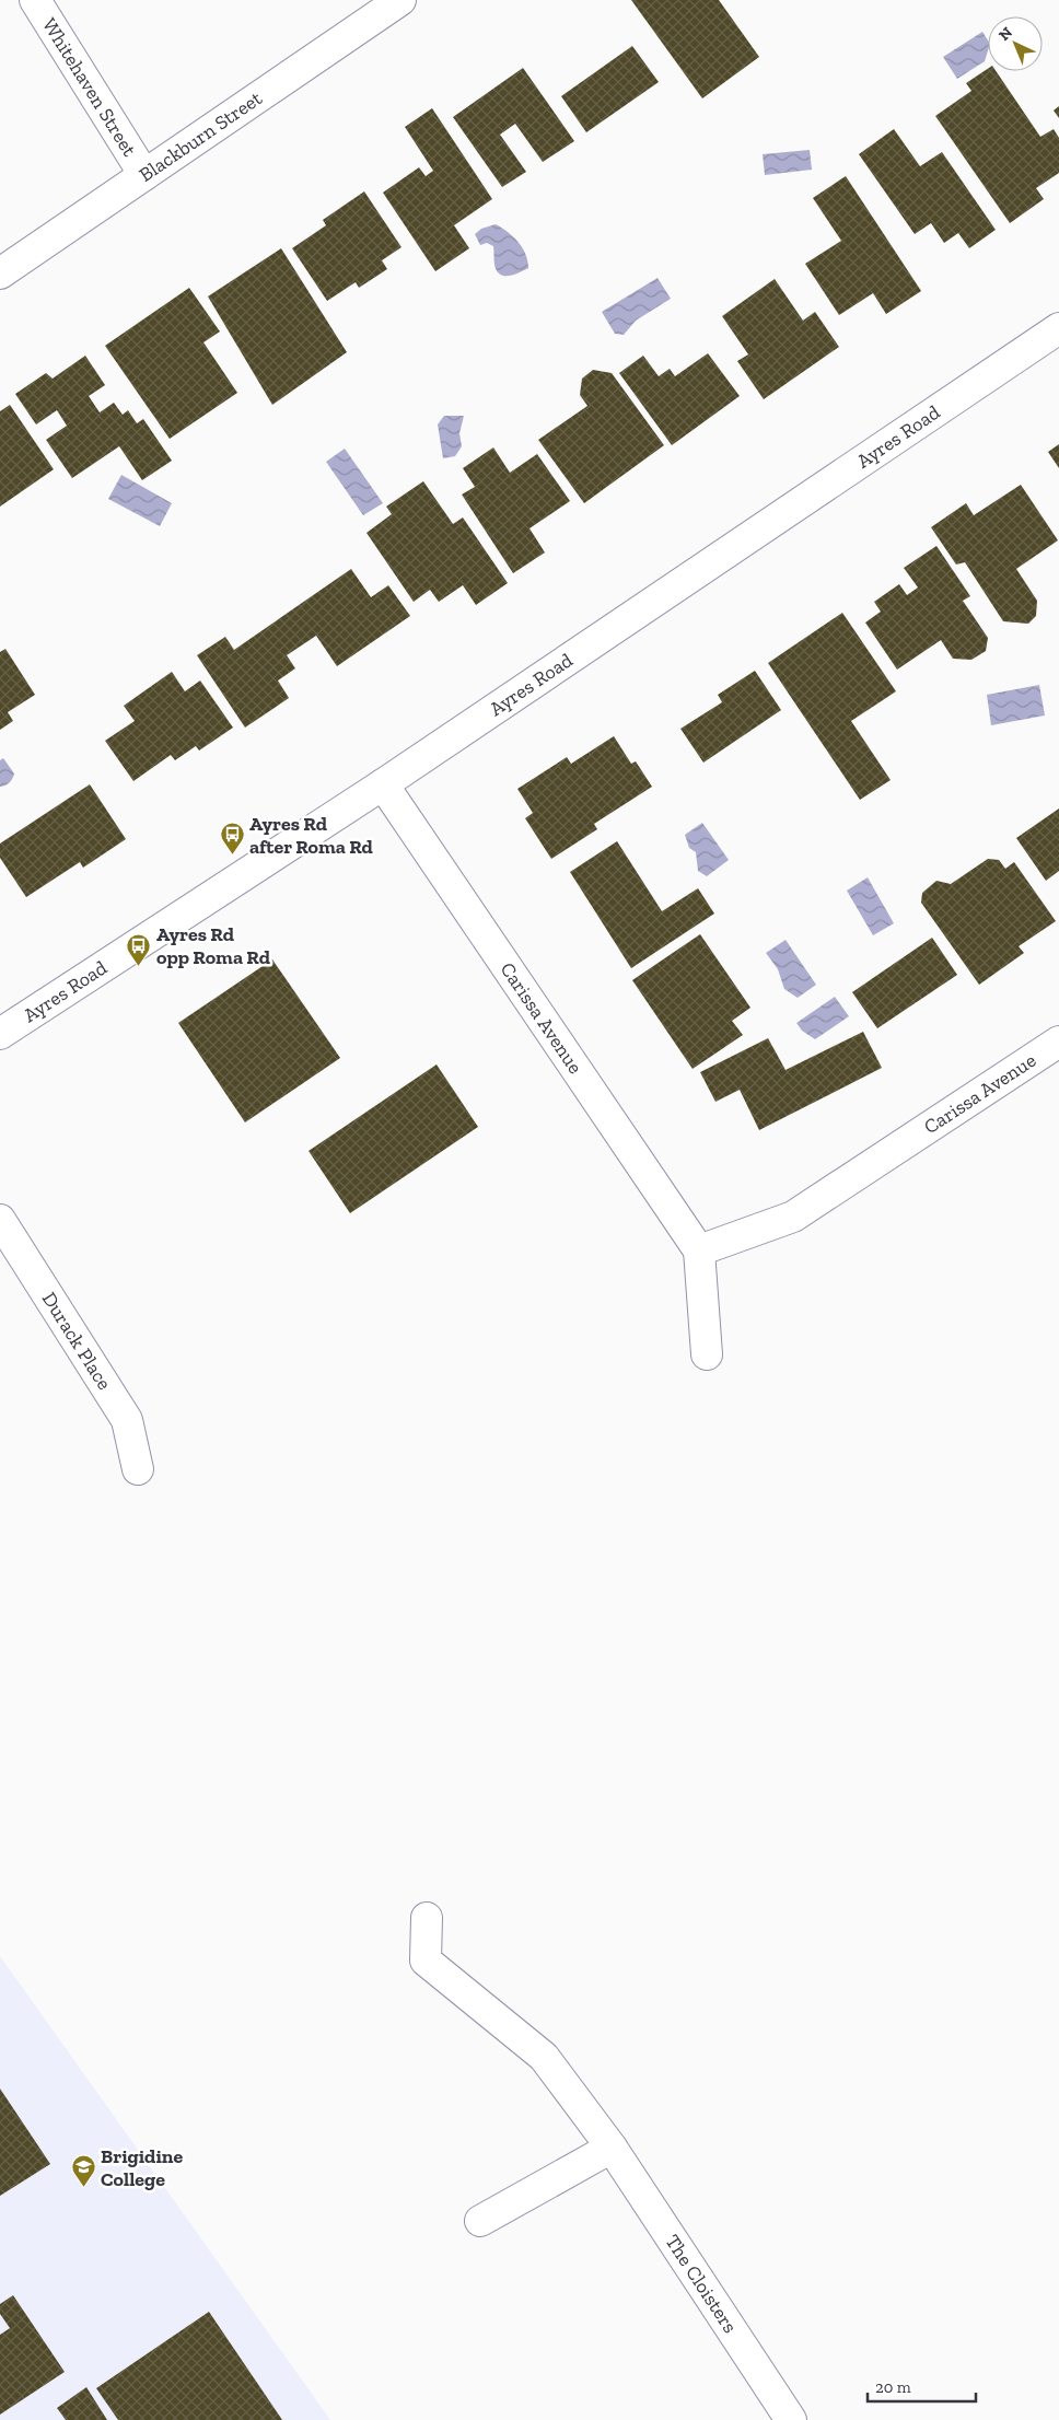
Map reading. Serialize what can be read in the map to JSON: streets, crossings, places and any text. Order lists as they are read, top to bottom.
{
  "streets": {
    "street": [
      "Whitehaven Street",
      "Blackburn Street",
      "Ayres Road",
      "Carissa Avenue",
      "Durack Place",
      "The Cloisters"
    ]
  },
  "crossings": [
    ["Whitehaven Street", "Blackburn Street"],
    ["Ayres Road", "Carissa Avenue"]
  ],
  "places": {
    "bus stop": ["Ayres Rd after Roma Rd", "Ayres Rd opp Roma Rd"],
    "school or university": ["Brigidine College"]
  },
  "scale_bar": "20 m",
  "north": "top left"
}
